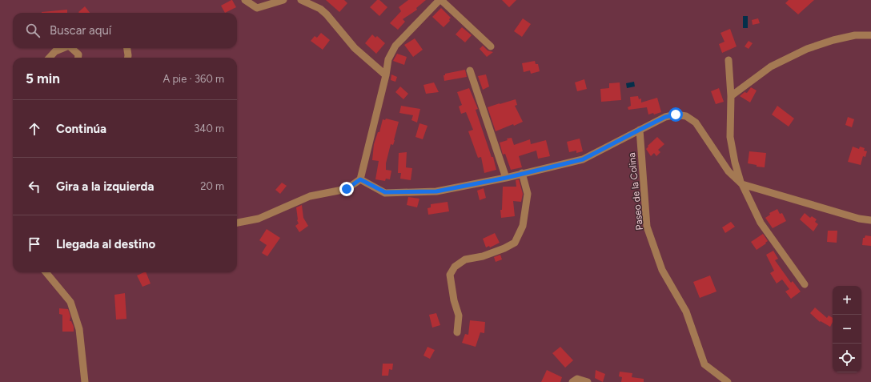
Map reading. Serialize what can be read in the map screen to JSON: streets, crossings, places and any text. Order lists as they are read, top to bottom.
{
  "streets": {
    "street": ["Paseo de la Colina"]
  },
  "page": {
    "search": "Buscar aquí",
    "heading": ["5 min", "A pie · 360 m"],
    "list": [
      ["Continúa", "340 m"],
      ["Gira a la izquierda", "20 m"],
      "Llegada al destino"
    ],
    "map_buttons": ["+", "−"]
  }
}
